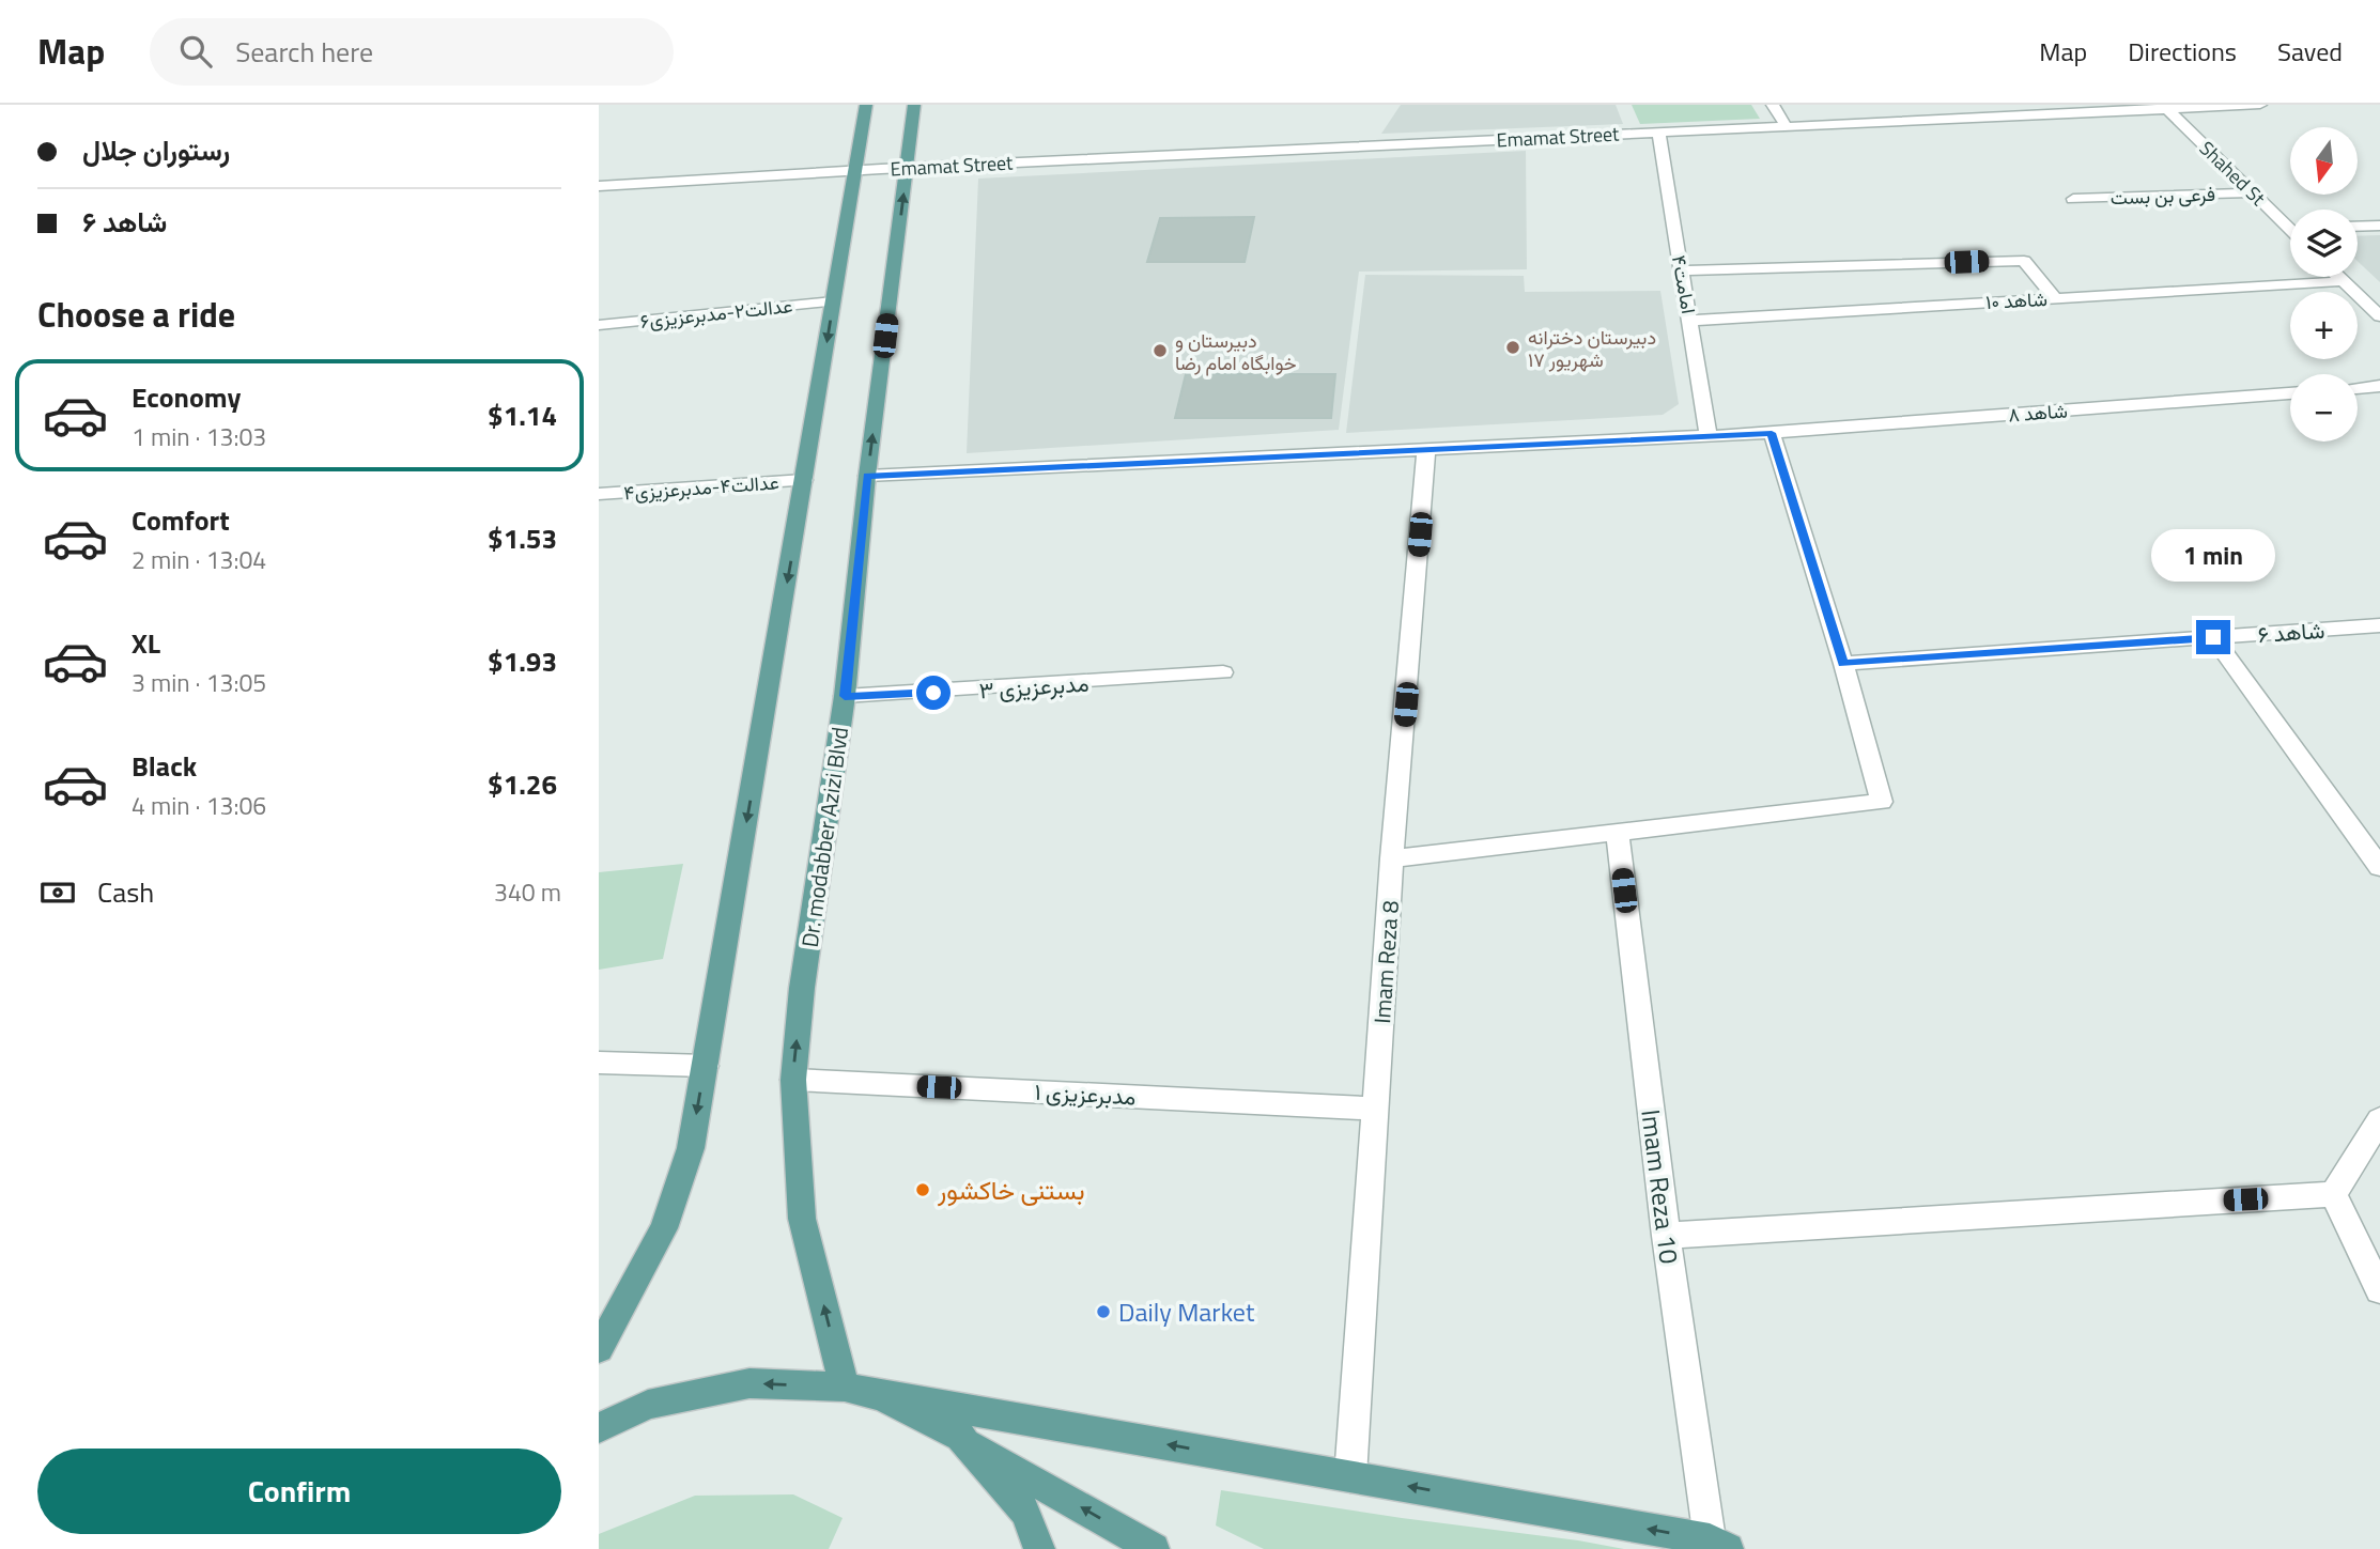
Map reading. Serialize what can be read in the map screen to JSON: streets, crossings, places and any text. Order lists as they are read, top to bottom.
{
  "streets": {
    "main road": ["Dr. modabber Azizi Blvd"],
    "street": [
      "Emamat Street",
      "Shahed St",
      "فرعی بن بست",
      "امامت۴",
      "شاهد ۱۰",
      "عدالت۲-مدبرعزیزی۶",
      "شاهد ۸",
      "عدالت۴-مدبرعزیزی۴",
      "شاهد ۶",
      "مدبرعزیزی ۳",
      "Imam Reza 8",
      "مدبرعزیزی ۱",
      "Imam Reza 10"
    ]
  },
  "crossings": [
    ["Emamat Street", "Shahed St"],
    ["Emamat Street", "امامت۴"],
    ["Emamat Street", "Dr. modabber Azizi Blvd"],
    ["Shahed St", "فرعی بن بست"],
    ["امامت۴", "شاهد ۱۰"],
    ["امامت۴", "شاهد ۸"],
    ["شاهد ۸", "Dr. modabber Azizi Blvd"],
    ["شاهد ۸", "Imam Reza 8"],
    ["مدبرعزیزی ۳", "Dr. modabber Azizi Blvd"],
    ["Dr. modabber Azizi Blvd", "مدبرعزیزی ۱"],
    ["Imam Reza 8", "مدبرعزیزی ۱"]
  ],
  "places": [
    "دبیرستان دخترانه ۱۷ شهریور",
    "دبیرستان و خوابگاه امام رضا",
    "بستنی خاکشور",
    "Daily Market"
  ],
  "north": "bottom",
  "page": {
    "header": "Map",
    "search": "Search here",
    "nav": ["Map", "Directions", "Saved"],
    "banner": ["رستوران جلال", "شاهد ۶"],
    "map_buttons": ["+", "−"],
    "heading": "Choose a ride",
    "list": [
      {
        "name": "Economy",
        "note": "1 min · 13:03",
        "value": "$1.14"
      },
      {
        "name": "Comfort",
        "note": "2 min · 13:04",
        "value": "$1.53"
      },
      {
        "name": "XL",
        "note": "3 min · 13:05",
        "value": "$1.93"
      },
      {
        "name": "Black",
        "note": "4 min · 13:06",
        "value": "$1.26"
      }
    ],
    "bubble": "1 min",
    "pay": ["Cash", "340 m"],
    "buttons": "Confirm"
  }
}
